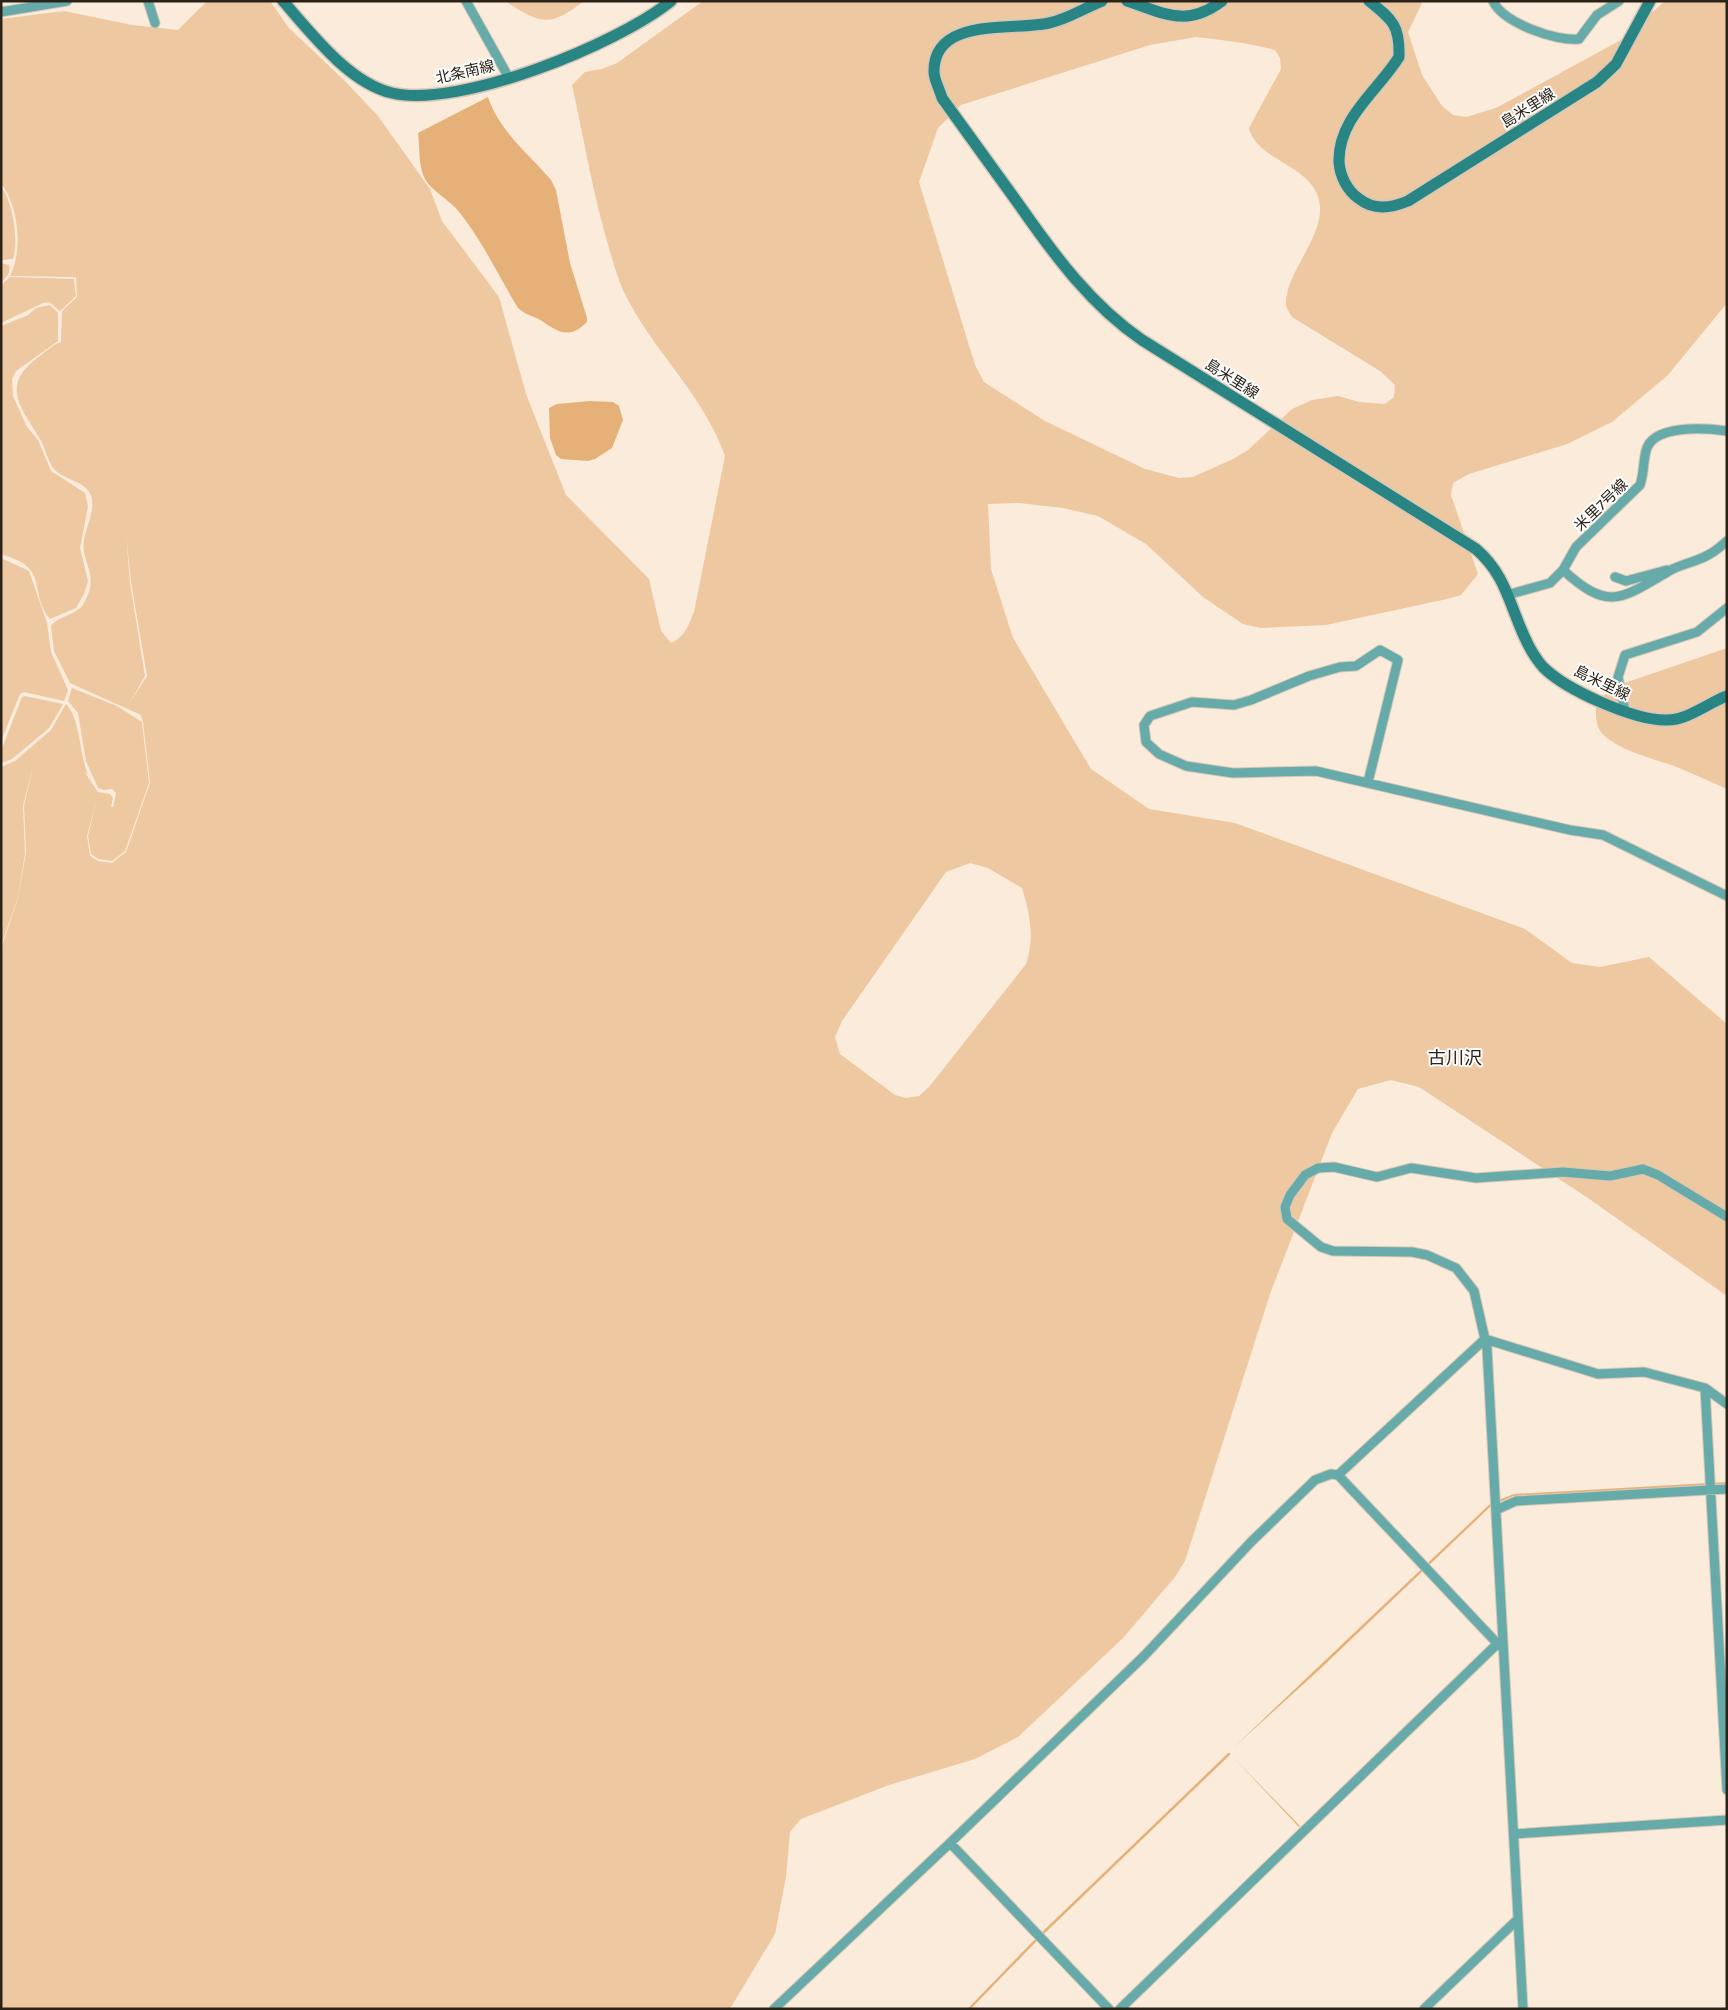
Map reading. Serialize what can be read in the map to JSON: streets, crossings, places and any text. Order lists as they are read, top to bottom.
{
  "streets": {
    "street": ["北条南線", "島米里線", "米里7号線"]
  },
  "crossings": [
    ["島米里線", "米里7号線"]
  ],
  "districts": ["古川沢"]
}
